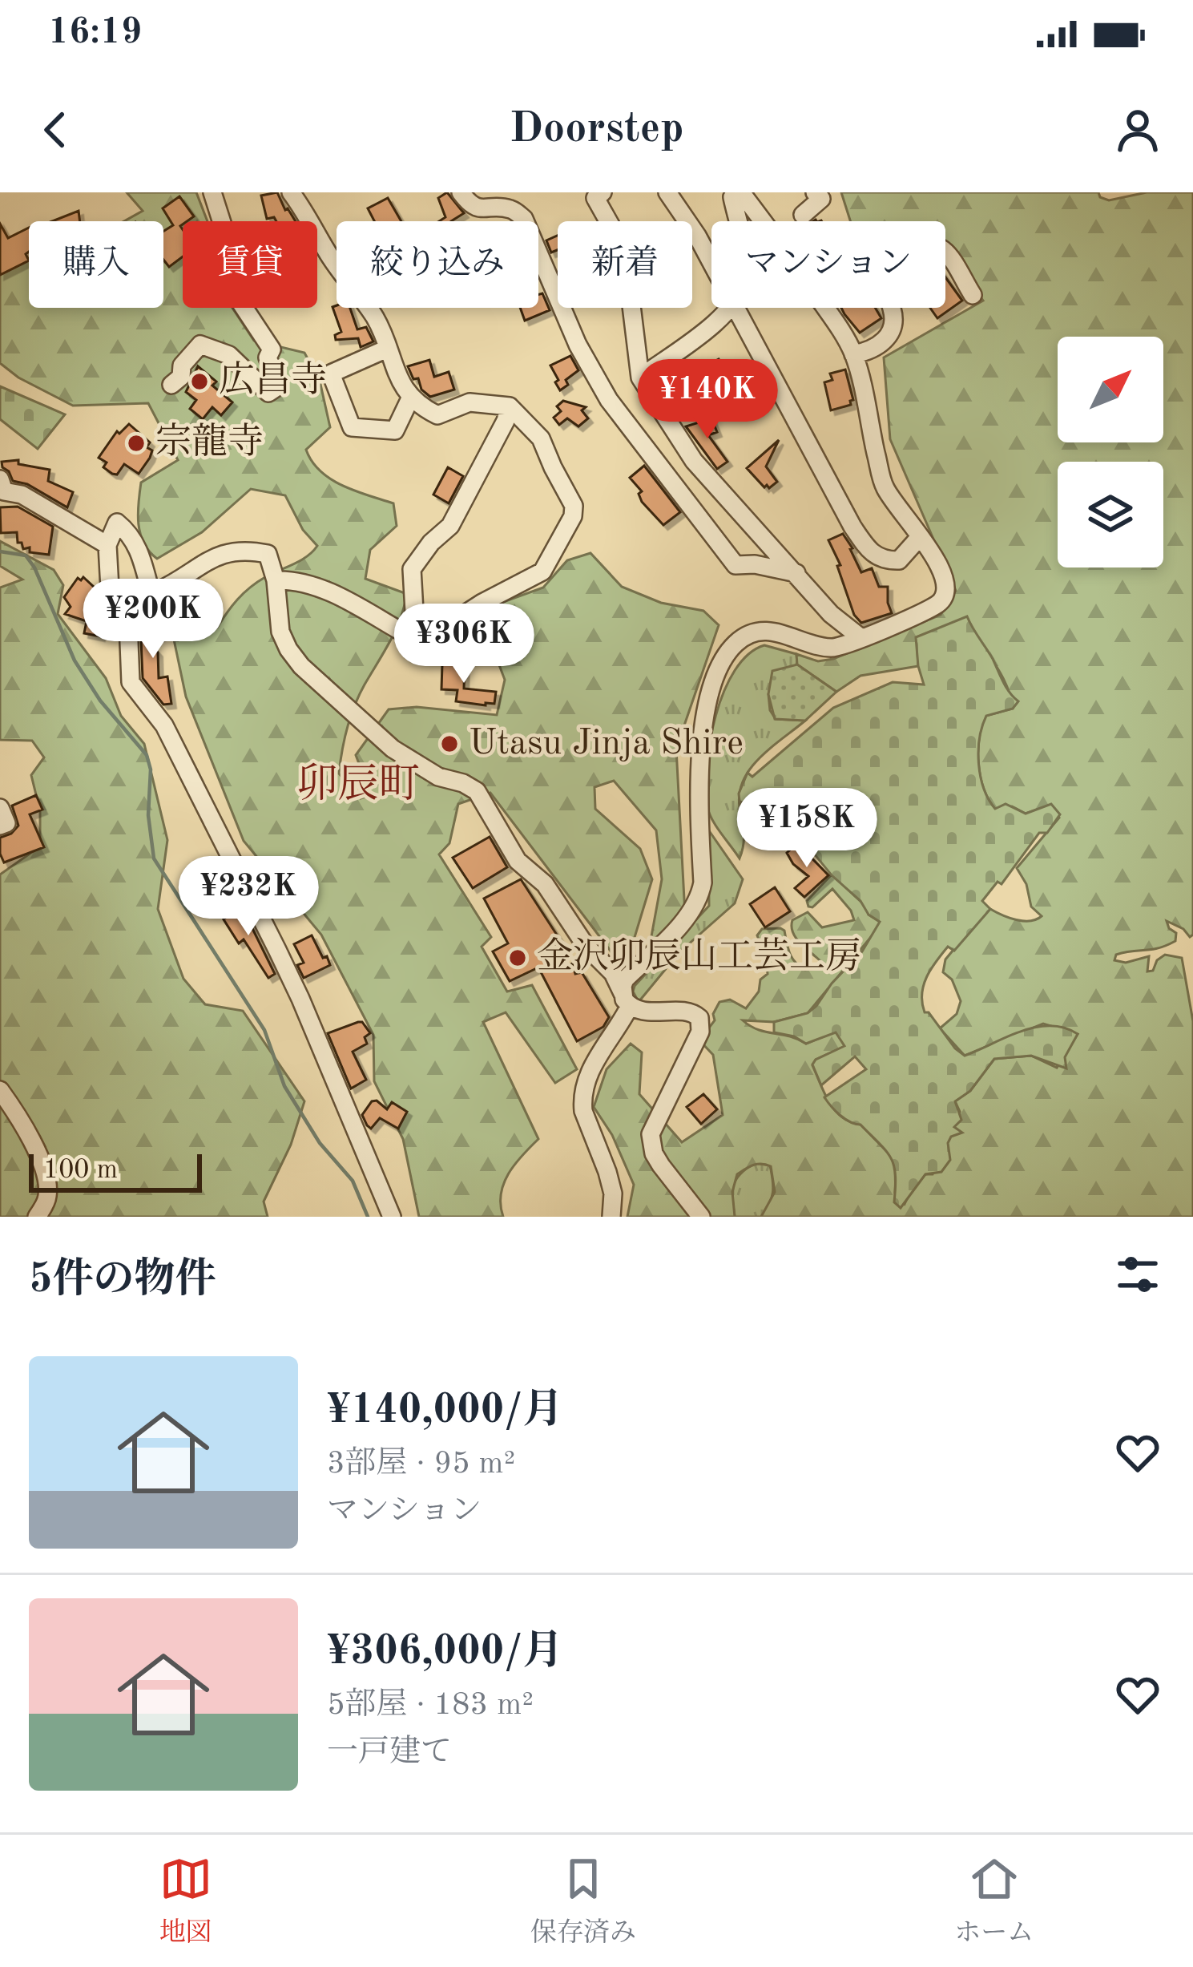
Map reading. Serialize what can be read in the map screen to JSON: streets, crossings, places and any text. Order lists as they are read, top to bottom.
{
  "districts": ["卯辰町"],
  "places": [
    "広昌寺",
    "宗龍寺",
    "Utasu Jinja Shire",
    "金沢卯辰山工芸工房"
  ],
  "scale_bar": "100 m",
  "north": "top right",
  "page": {
    "status": "16:19",
    "header": "Doorstep",
    "chip": [
      "購入",
      "賃貸",
      "絞り込み",
      "新着",
      "マンション"
    ],
    "price": [
      "¥140K",
      "¥200K",
      "¥306K",
      "¥158K",
      "¥232K"
    ],
    "scale": "100 m",
    "heading": "5件の物件",
    "list": [
      {
        "name": "¥140,000/月",
        "note": "3部屋 · 95 m² · マンション"
      },
      {
        "name": "¥306,000/月",
        "note": "5部屋 · 183 m² · 一戸建て"
      }
    ],
    "tabs": ["地図", "保存済み", "ホーム"]
  }
}
